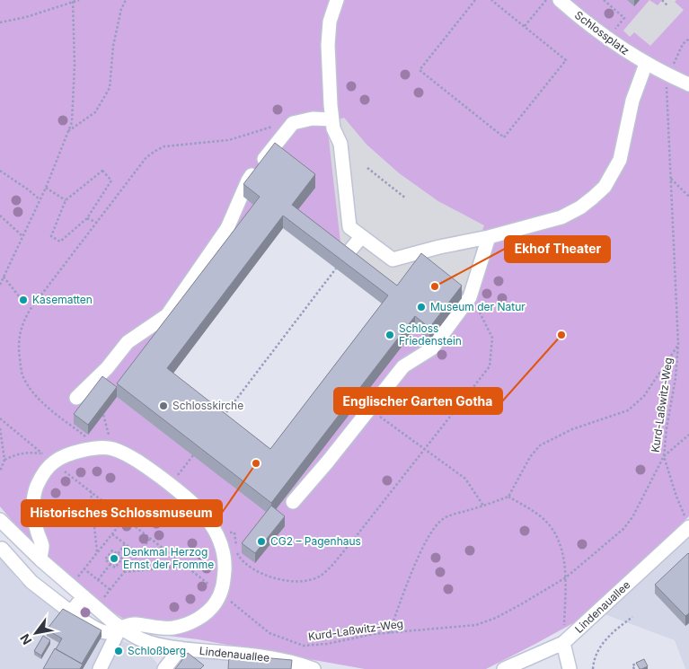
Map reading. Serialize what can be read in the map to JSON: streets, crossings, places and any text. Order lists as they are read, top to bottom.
{
  "streets": {
    "street": ["Schlossplatz", "Lindenauallee"],
    "path": ["Kurd-Laßwitz-Weg"]
  },
  "crossings": [
    ["Schlossplatz", "Kurd-Laßwitz-Weg"]
  ],
  "places": [
    "Ekhof Theater",
    "Kasematten",
    "Museum der Natur",
    "Schloss Friedenstein",
    "Englischer Garten Gotha",
    "Schlosskirche",
    "Historisches Schlossmuseum",
    "CG2 – Pagenhaus",
    "Denkmal Herzog Ernst der Fromme",
    "Schloßberg"
  ],
  "north": "bottom left"
}
